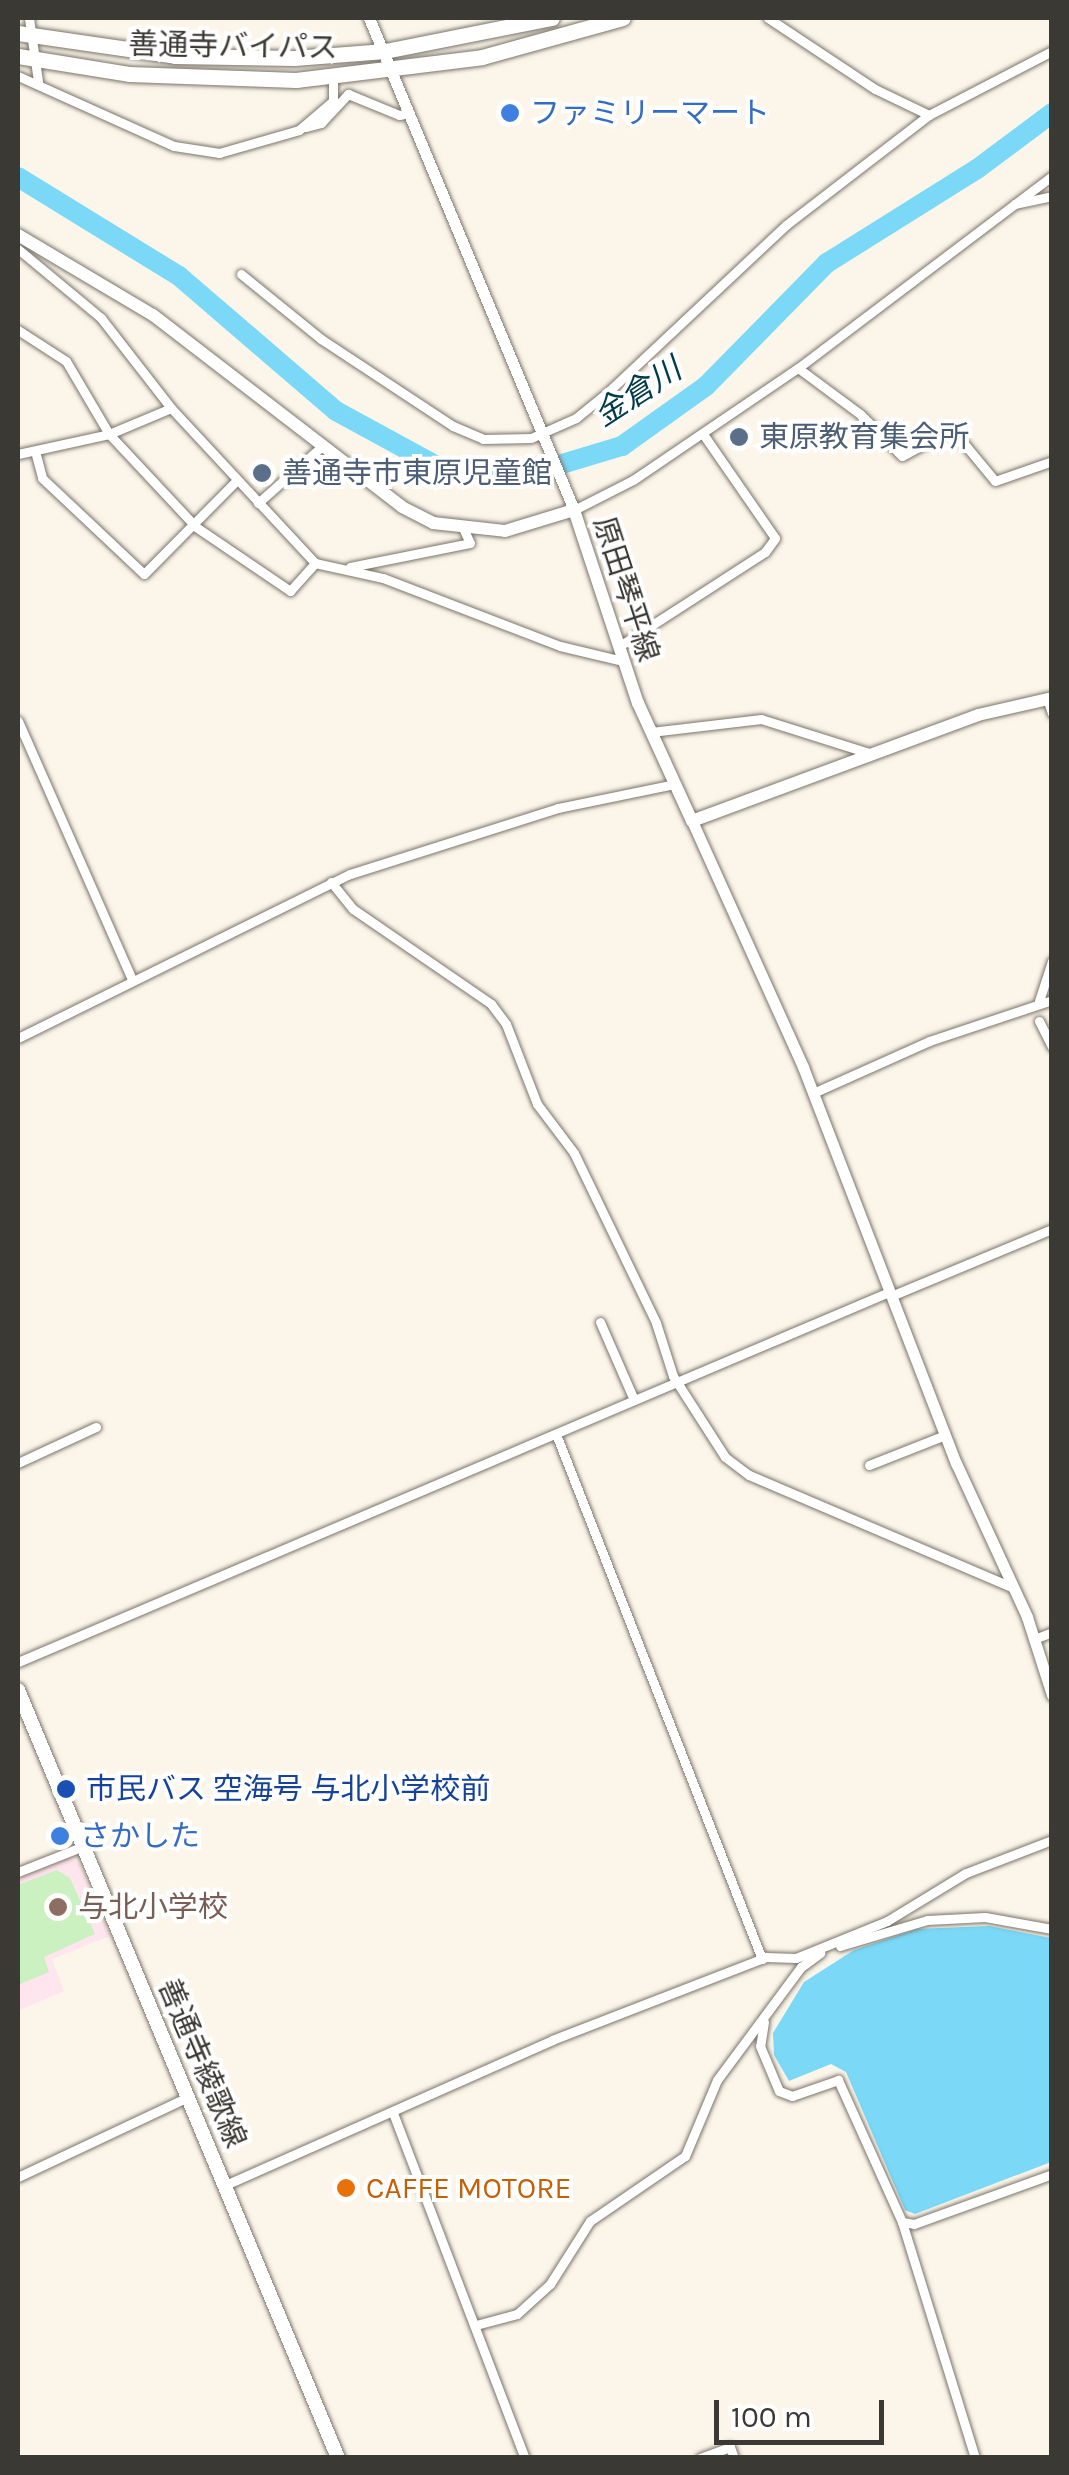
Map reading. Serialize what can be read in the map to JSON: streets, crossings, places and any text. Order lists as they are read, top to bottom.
{
  "streets": {
    "highway": ["善通寺バイパス"],
    "main road": ["原田琴平線", "善通寺綾歌線"]
  },
  "water": ["金倉川"],
  "places": [
    "ファミリーマート",
    "東原教育集会所",
    "善通寺市東原児童館",
    "市民バス 空海号 与北小学校前",
    "さかした",
    "与北小学校",
    "CAFFE MOTORE"
  ],
  "scale_bar": "100 m"
}
